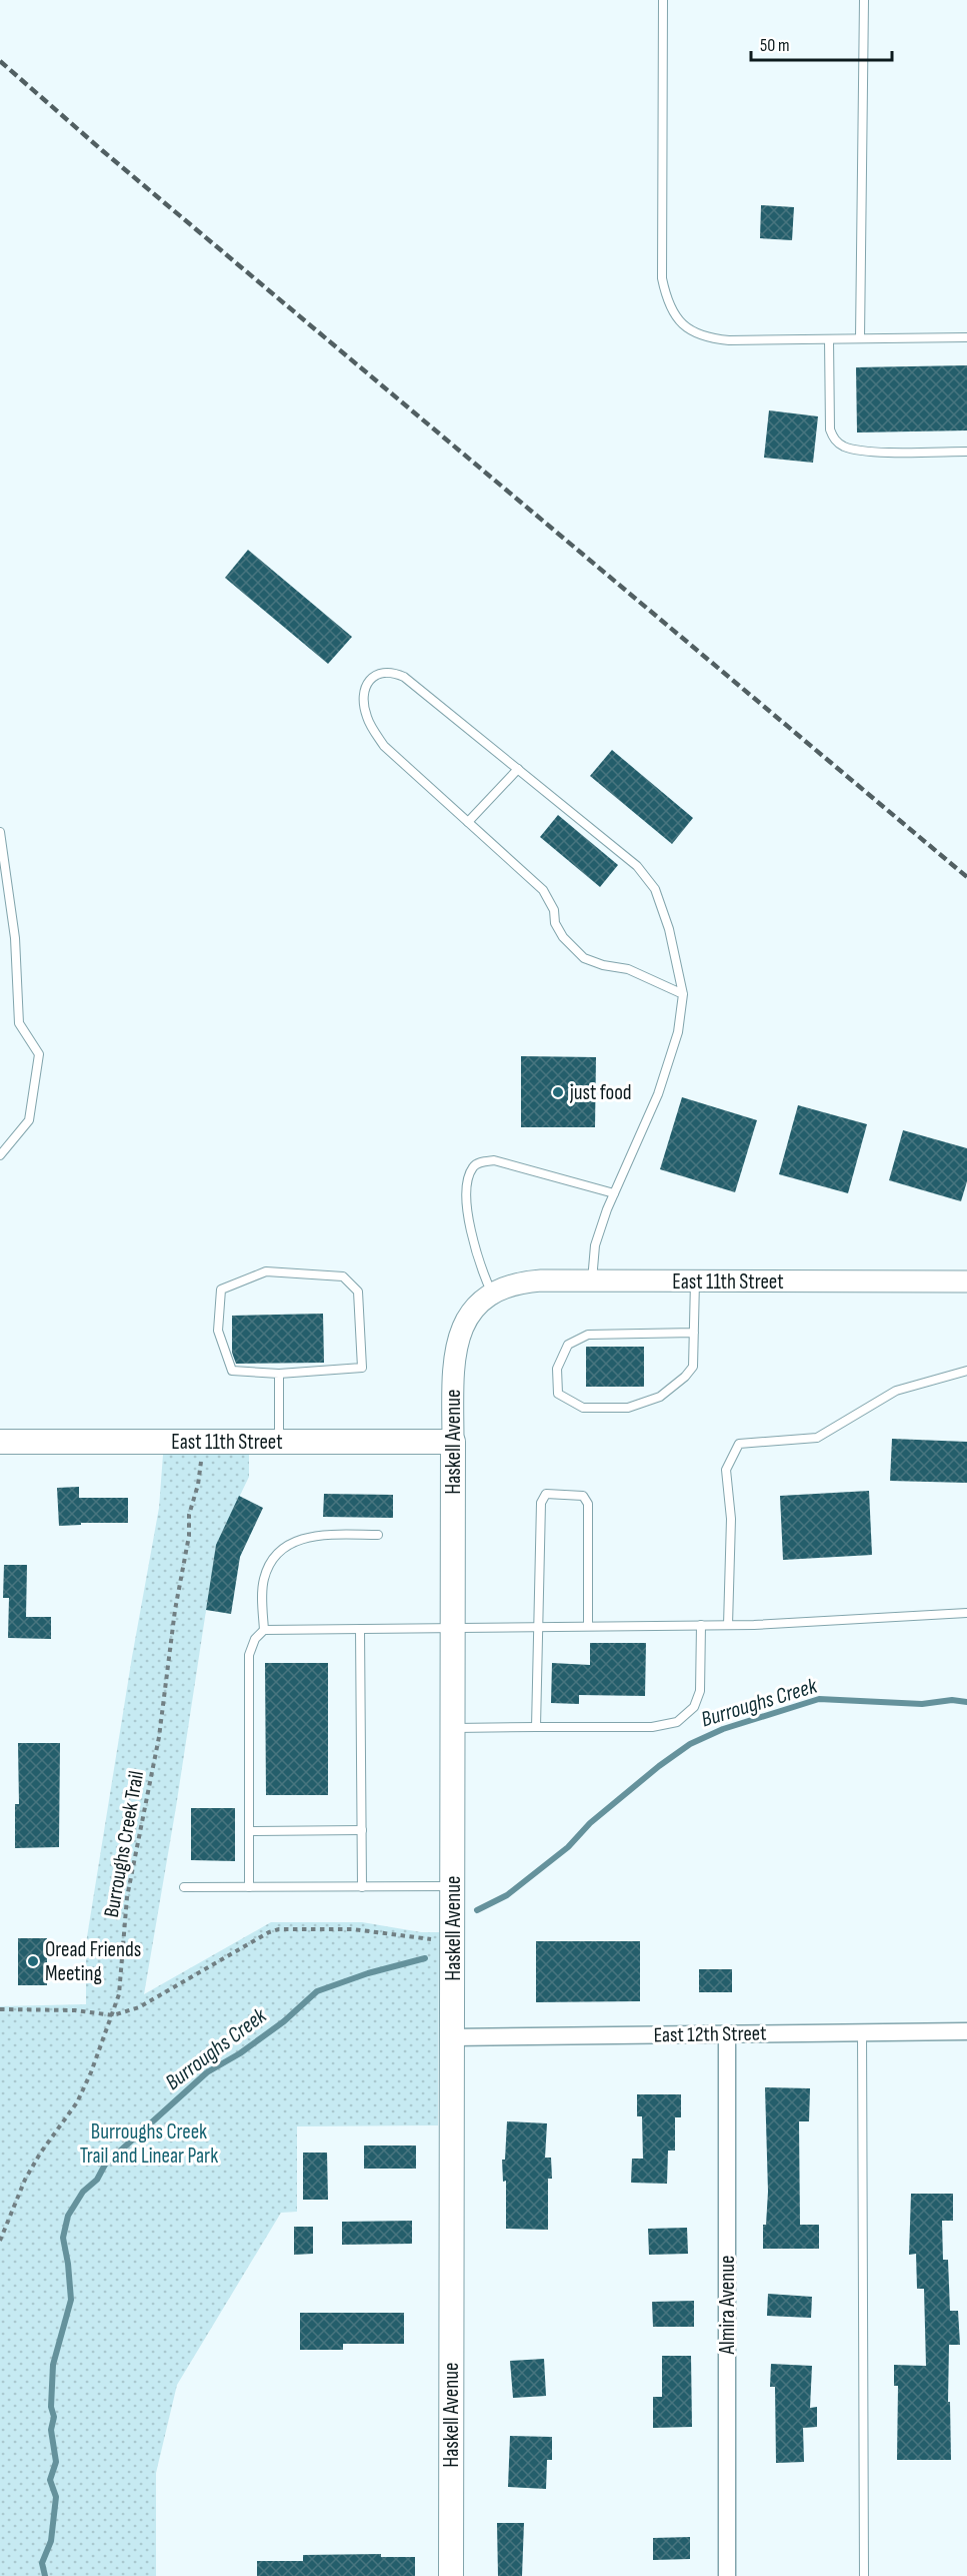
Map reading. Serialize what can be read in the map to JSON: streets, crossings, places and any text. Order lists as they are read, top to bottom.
{
  "streets": {
    "main road": ["East 11th Street", "Haskell Avenue"],
    "street": ["East 12th Street", "Almira Avenue"],
    "path": ["Burroughs Creek Trail"]
  },
  "crossings": [
    ["East 11th Street", "Haskell Avenue"],
    ["Haskell Avenue", "East 12th Street"],
    ["East 12th Street", "Almira Avenue"]
  ],
  "water": ["Burroughs Creek"],
  "parks": ["Burroughs Creek Trail and Linear Park"],
  "places": ["just food", "Oread Friends Meeting"],
  "scale_bar": "50 m"
}
